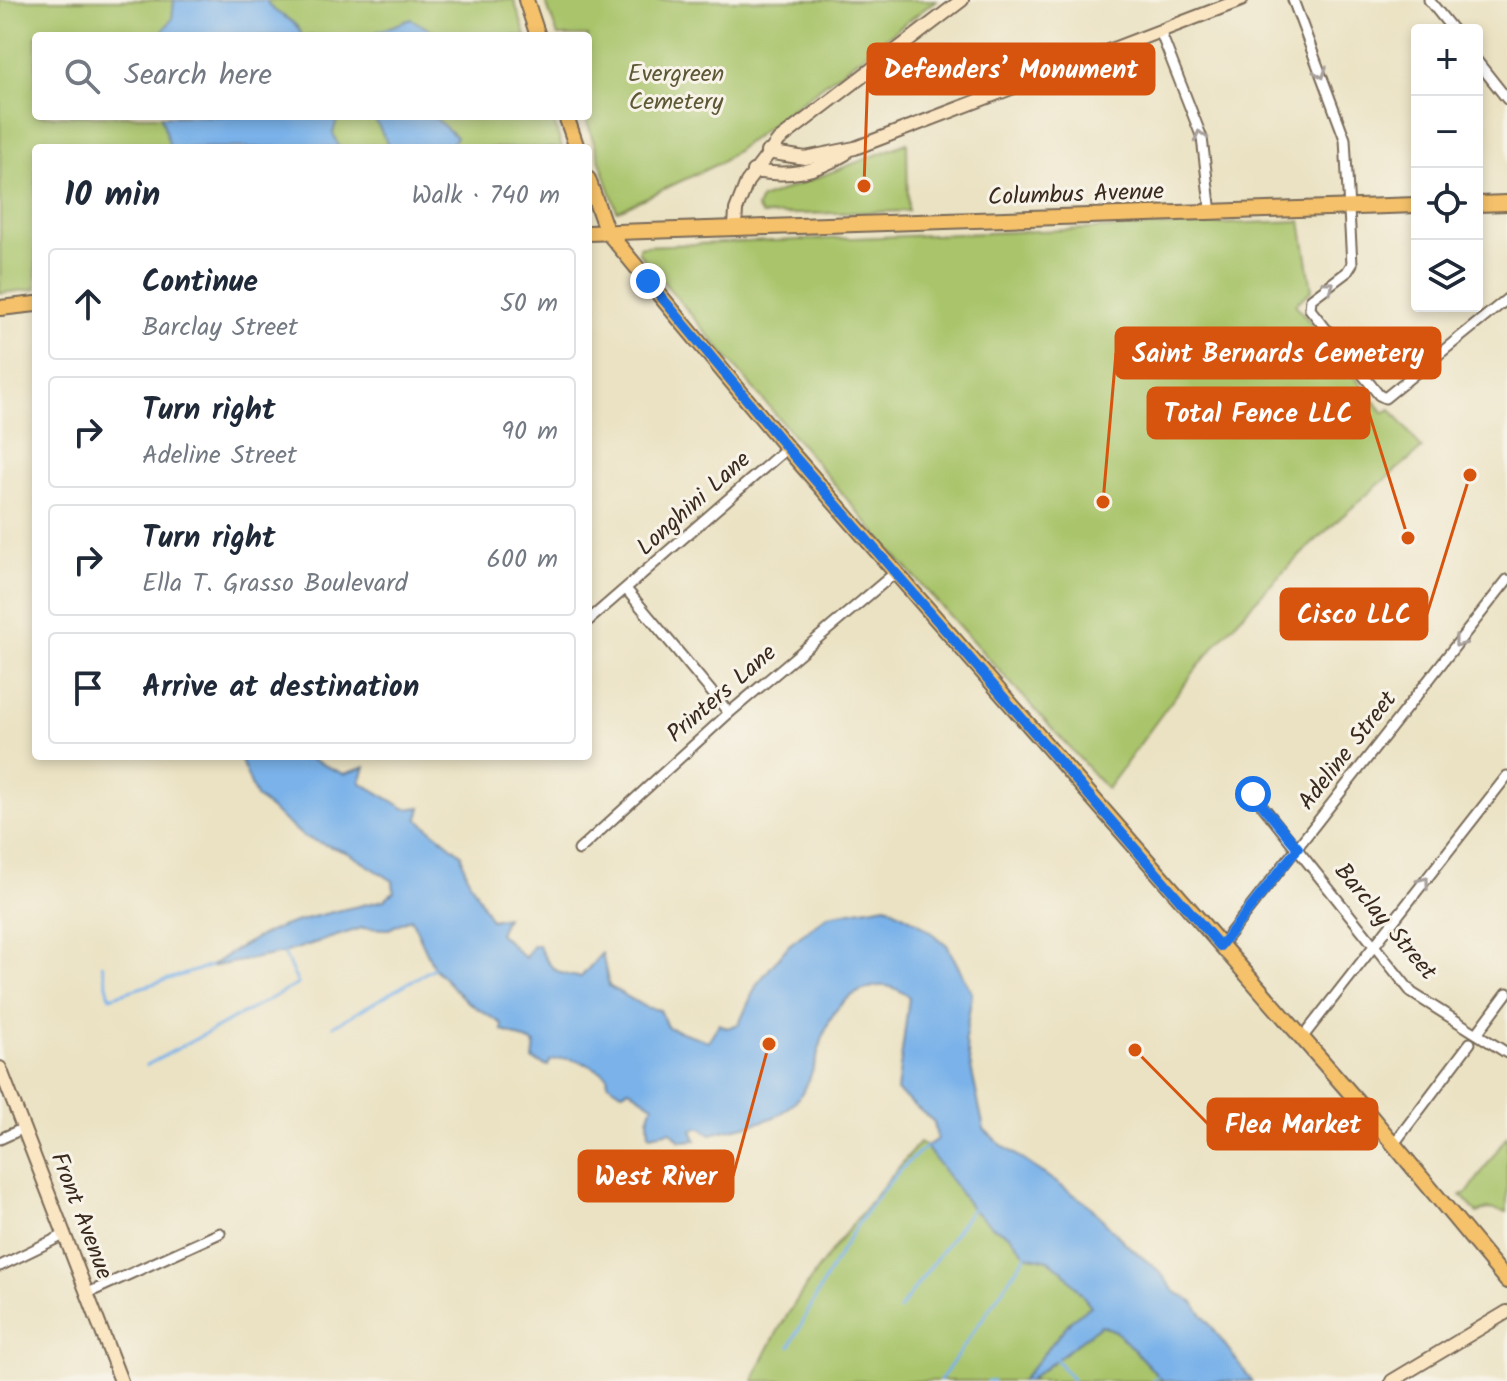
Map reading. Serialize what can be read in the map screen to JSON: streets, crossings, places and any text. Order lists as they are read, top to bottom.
{
  "streets": {
    "main road": ["Columbus Avenue", "Front Avenue"],
    "street": [
      "Longhini Lane",
      "Printers Lane",
      "Adeline Street",
      "Barclay Street"
    ]
  },
  "crossings": [
    ["Adeline Street", "Barclay Street"]
  ],
  "one_way": ["Adeline Street"],
  "parks": ["Evergreen Cemetery"],
  "places": [
    "Defenders’ Monument",
    "Cisco LLC",
    "Saint Bernards Cemetery",
    "Total Fence LLC",
    "West River",
    "Flea Market"
  ],
  "page": {
    "map_buttons": ["+", "−"],
    "search": "Search here",
    "heading": ["10 min", "Walk · 740 m"],
    "list": [
      ["Continue", "Barclay Street", "50 m"],
      ["Turn right", "Adeline Street", "90 m"],
      ["Turn right", "Ella T. Grasso Boulevard", "600 m"],
      "Arrive at destination"
    ]
  }
}
